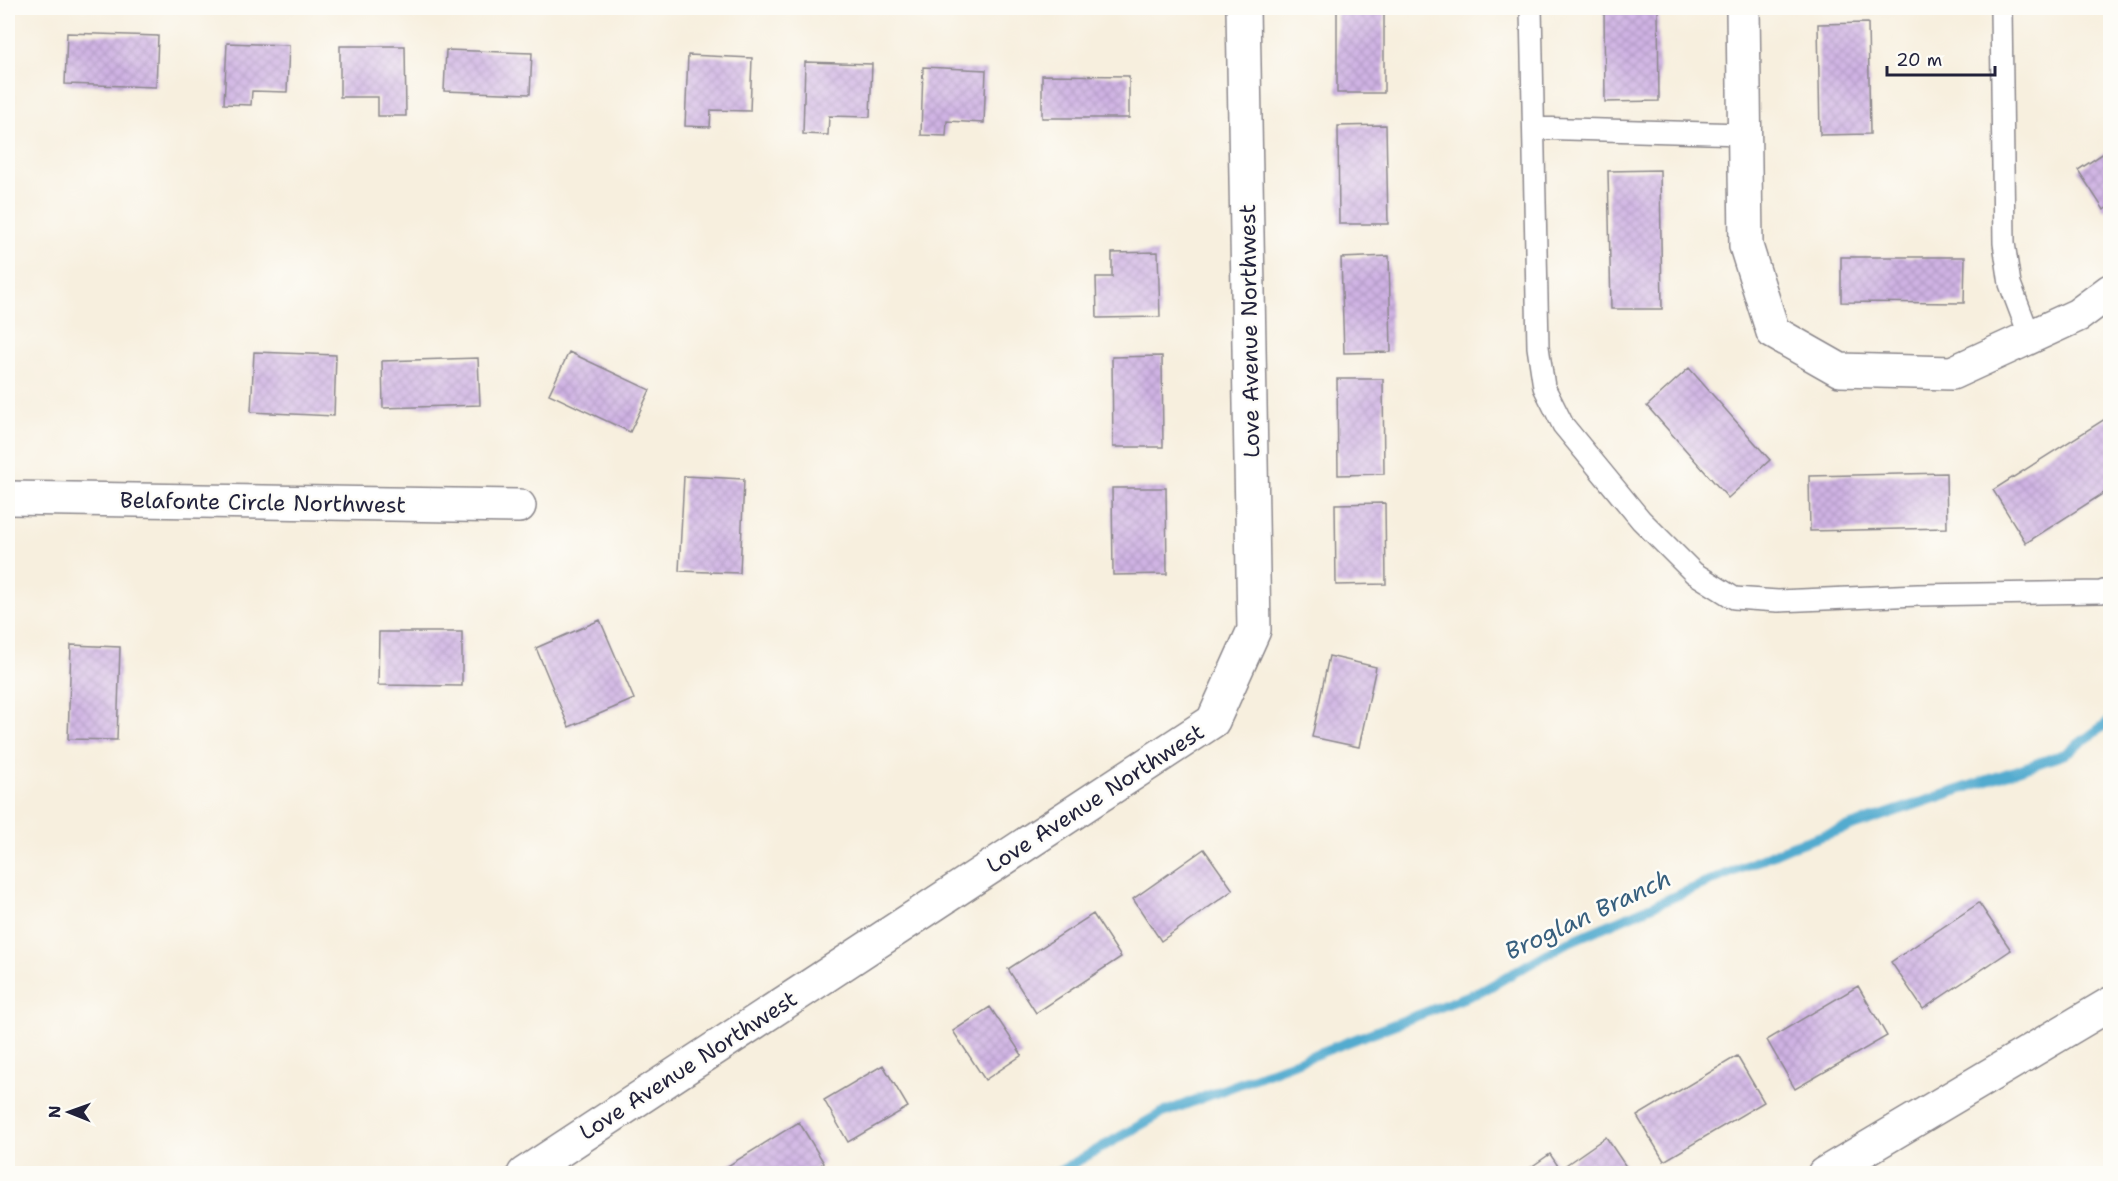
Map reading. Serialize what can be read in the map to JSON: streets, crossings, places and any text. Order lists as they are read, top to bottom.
{
  "streets": {
    "street": ["Love Avenue Northwest", "Belafonte Circle Northwest"]
  },
  "water": ["Broglan Branch"],
  "scale_bar": "20 m",
  "north": "left"
}
